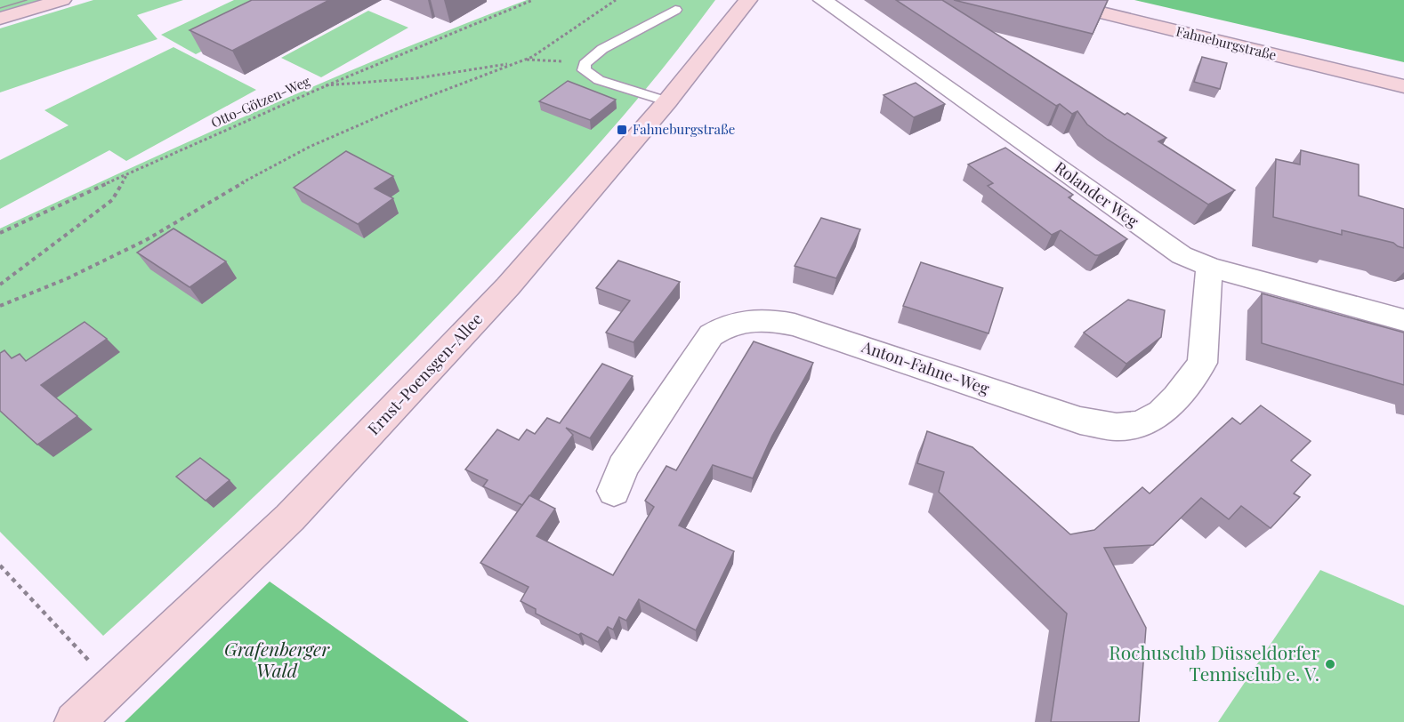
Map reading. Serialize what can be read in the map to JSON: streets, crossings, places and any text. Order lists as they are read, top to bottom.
{
  "streets": {
    "street": [
      "Fahneburgstraße",
      "Rolander Weg",
      "Anton-Fahne-Weg",
      "Ernst-Poensgen-Allee"
    ],
    "path": ["Otto-Götzen-Weg"]
  },
  "crossings": [
    ["Rolander Weg", "Anton-Fahne-Weg"]
  ],
  "parks": ["Grafenberger Wald"],
  "places": {
    "transit": ["Fahneburgstraße"],
    "other": ["Rochusclub Düsseldorfer Tennisclub e. V."]
  }
}
